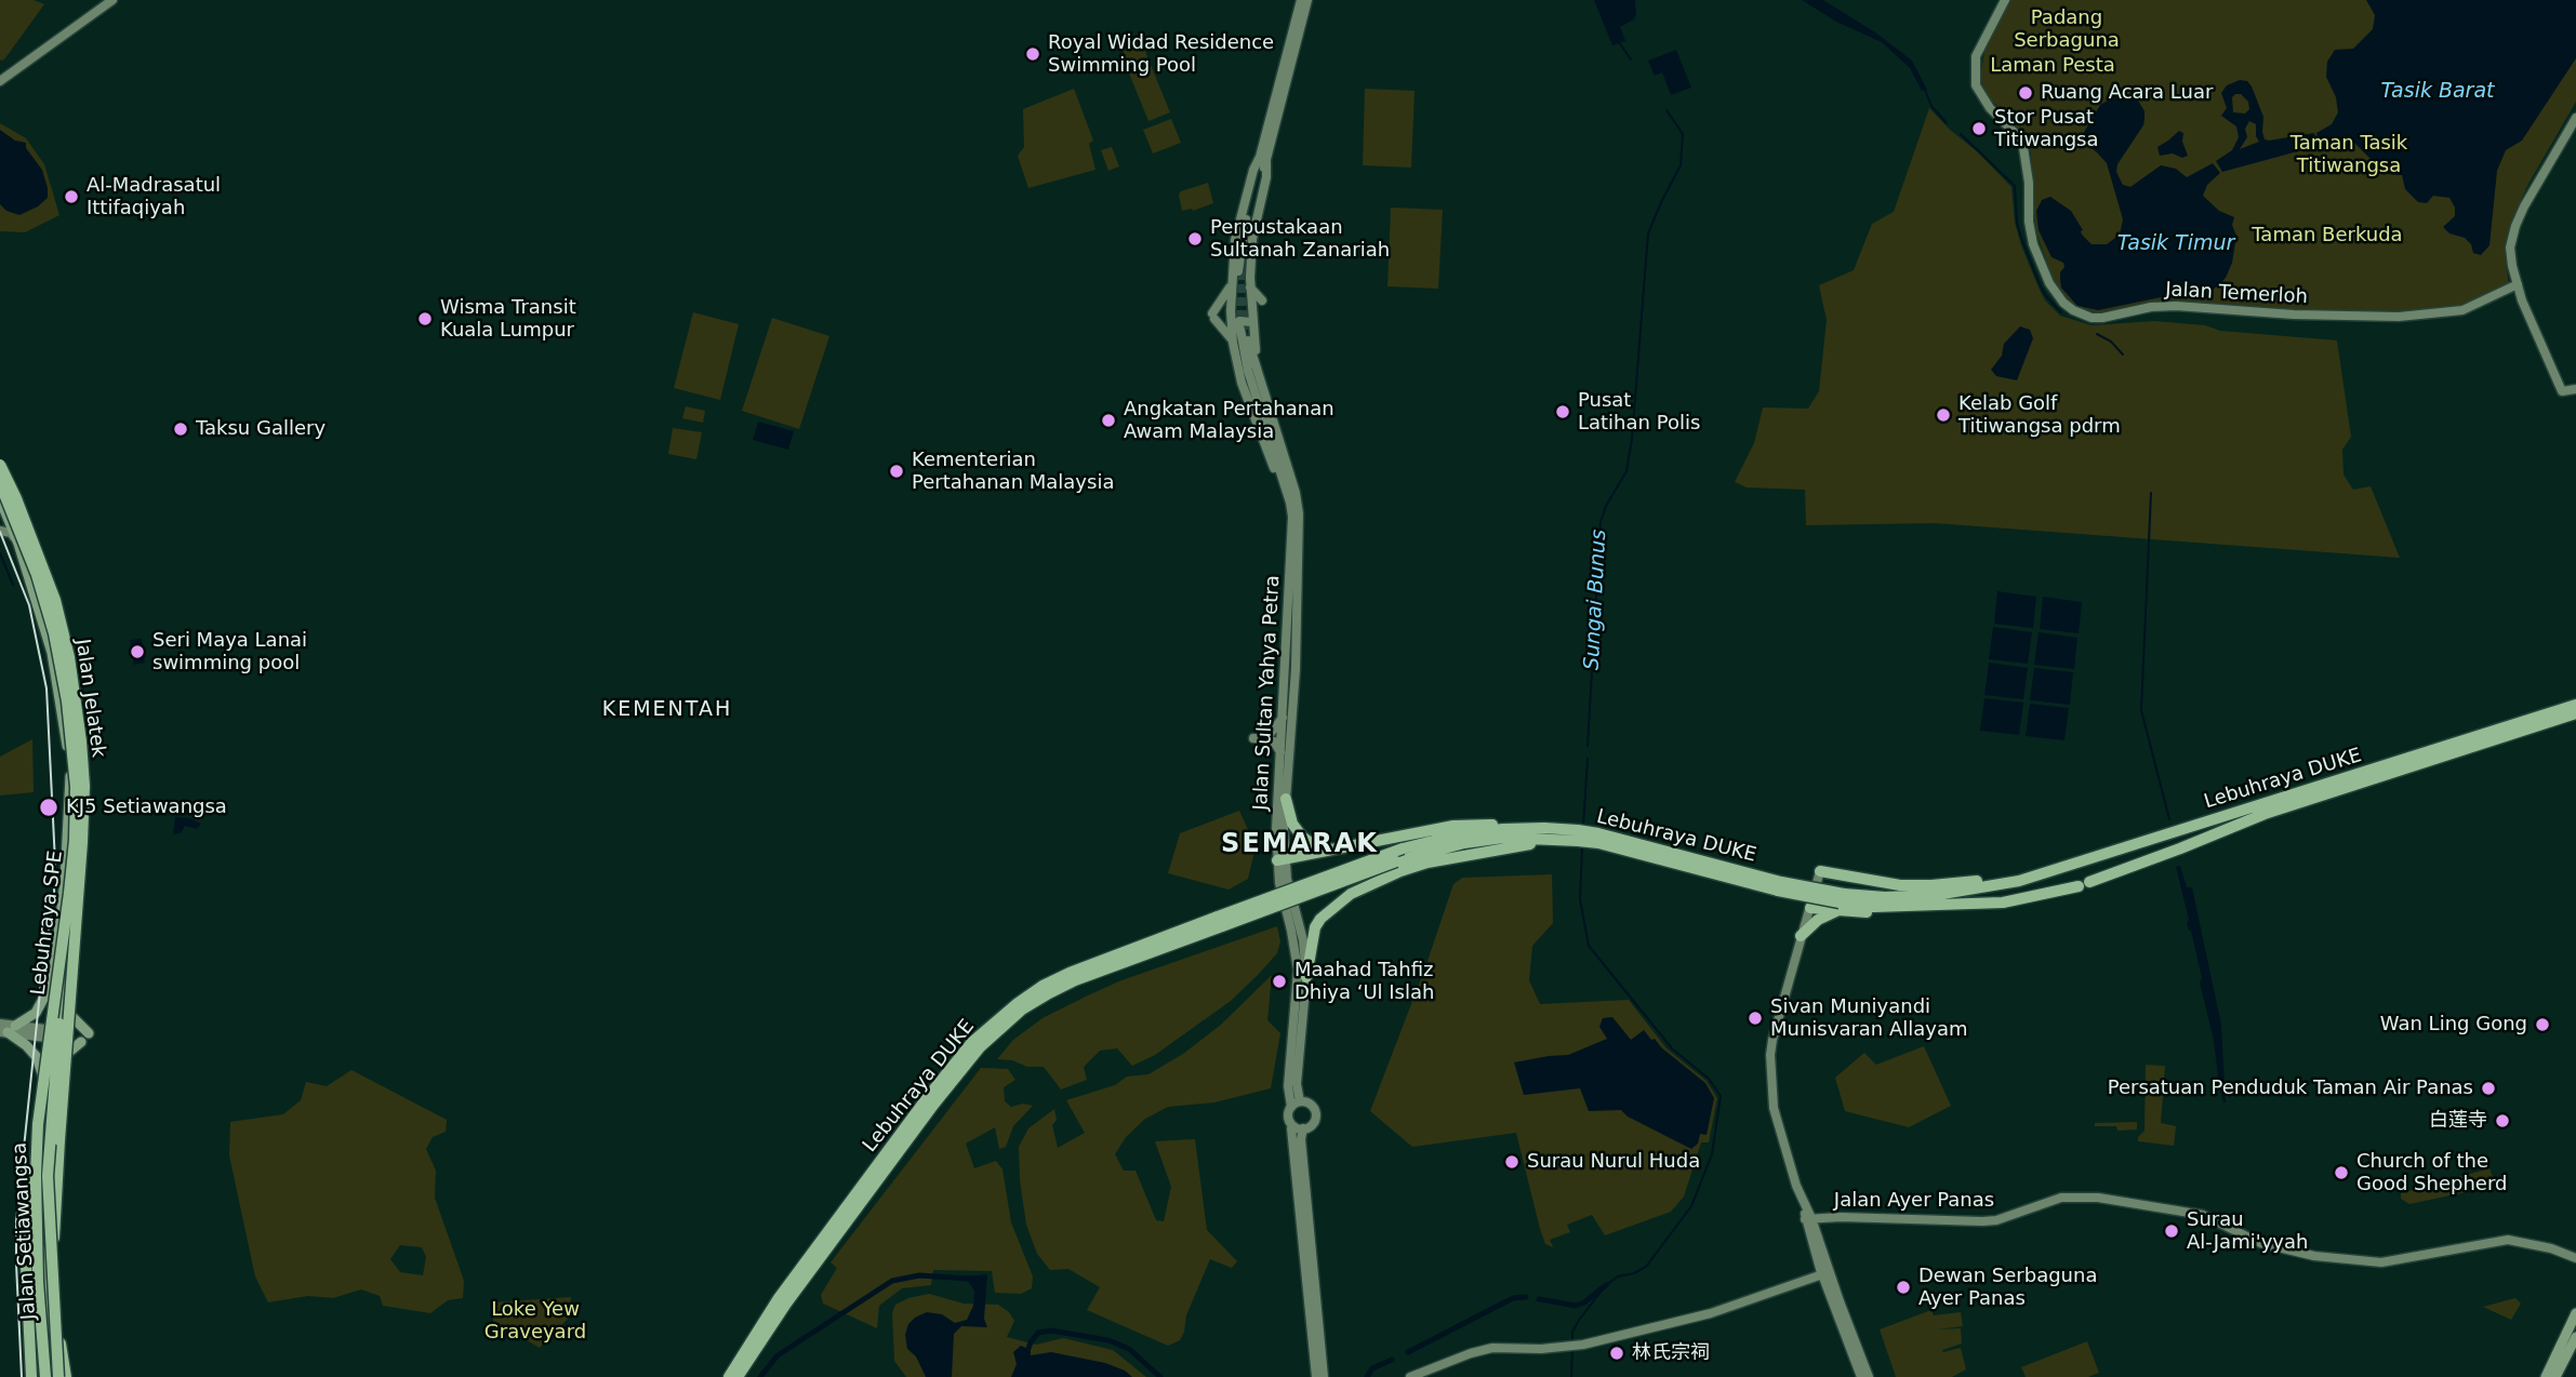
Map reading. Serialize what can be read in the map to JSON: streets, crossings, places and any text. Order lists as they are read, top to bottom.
{
  "streets": {
    "highway": ["Lebuhraya DUKE", "Lebuhraya SPE"],
    "main road": [
      "Jalan Temerloh",
      "Jalan Sultan Yahya Petra",
      "Jalan Jelatek",
      "Jalan Ayer Panas",
      "Jalan Setiawangsa"
    ]
  },
  "crossings": [
    ["Jalan Jelatek", "Lebuhraya SPE"],
    ["Jalan Jelatek", "Jalan Setiawangsa"],
    ["Lebuhraya SPE", "Jalan Setiawangsa"]
  ],
  "districts": ["KEMENTAH", "SEMARAK"],
  "water": ["Tasik Barat", "Tasik Timur", "Sungai Bunus"],
  "parks": [
    "Padang Serbaguna",
    "Laman Pesta",
    "Taman Tasik Titiwangsa",
    "Taman Berkuda",
    "Loke Yew Graveyard"
  ],
  "places": [
    "Royal Widad Residence Swimming Pool",
    "Ruang Acara Luar",
    "Stor Pusat Titiwangsa",
    "Al-Madrasatul Ittifaqiyah",
    "Perpustakaan Sultanah Zanariah",
    "Wisma Transit Kuala Lumpur",
    "Pusat Latihan Polis",
    "Kelab Golf Titiwangsa pdrm",
    "Angkatan Pertahanan Awam Malaysia",
    "Taksu Gallery",
    "Kementerian Pertahanan Malaysia",
    "Seri Maya Lanai swimming pool",
    "KJ5 Setiawangsa",
    "Maahad Tahfiz Dhiya ‘Ul Islah",
    "Sivan Muniyandi Munisvaran Allayam",
    "Wan Ling Gong",
    "Persatuan Penduduk Taman Air Panas",
    "白莲寺",
    "Surau Nurul Huda",
    "Church of the Good Shepherd",
    "Surau Al-Jami'yyah",
    "Dewan Serbaguna Ayer Panas",
    "林氏宗祠"
  ]
}
